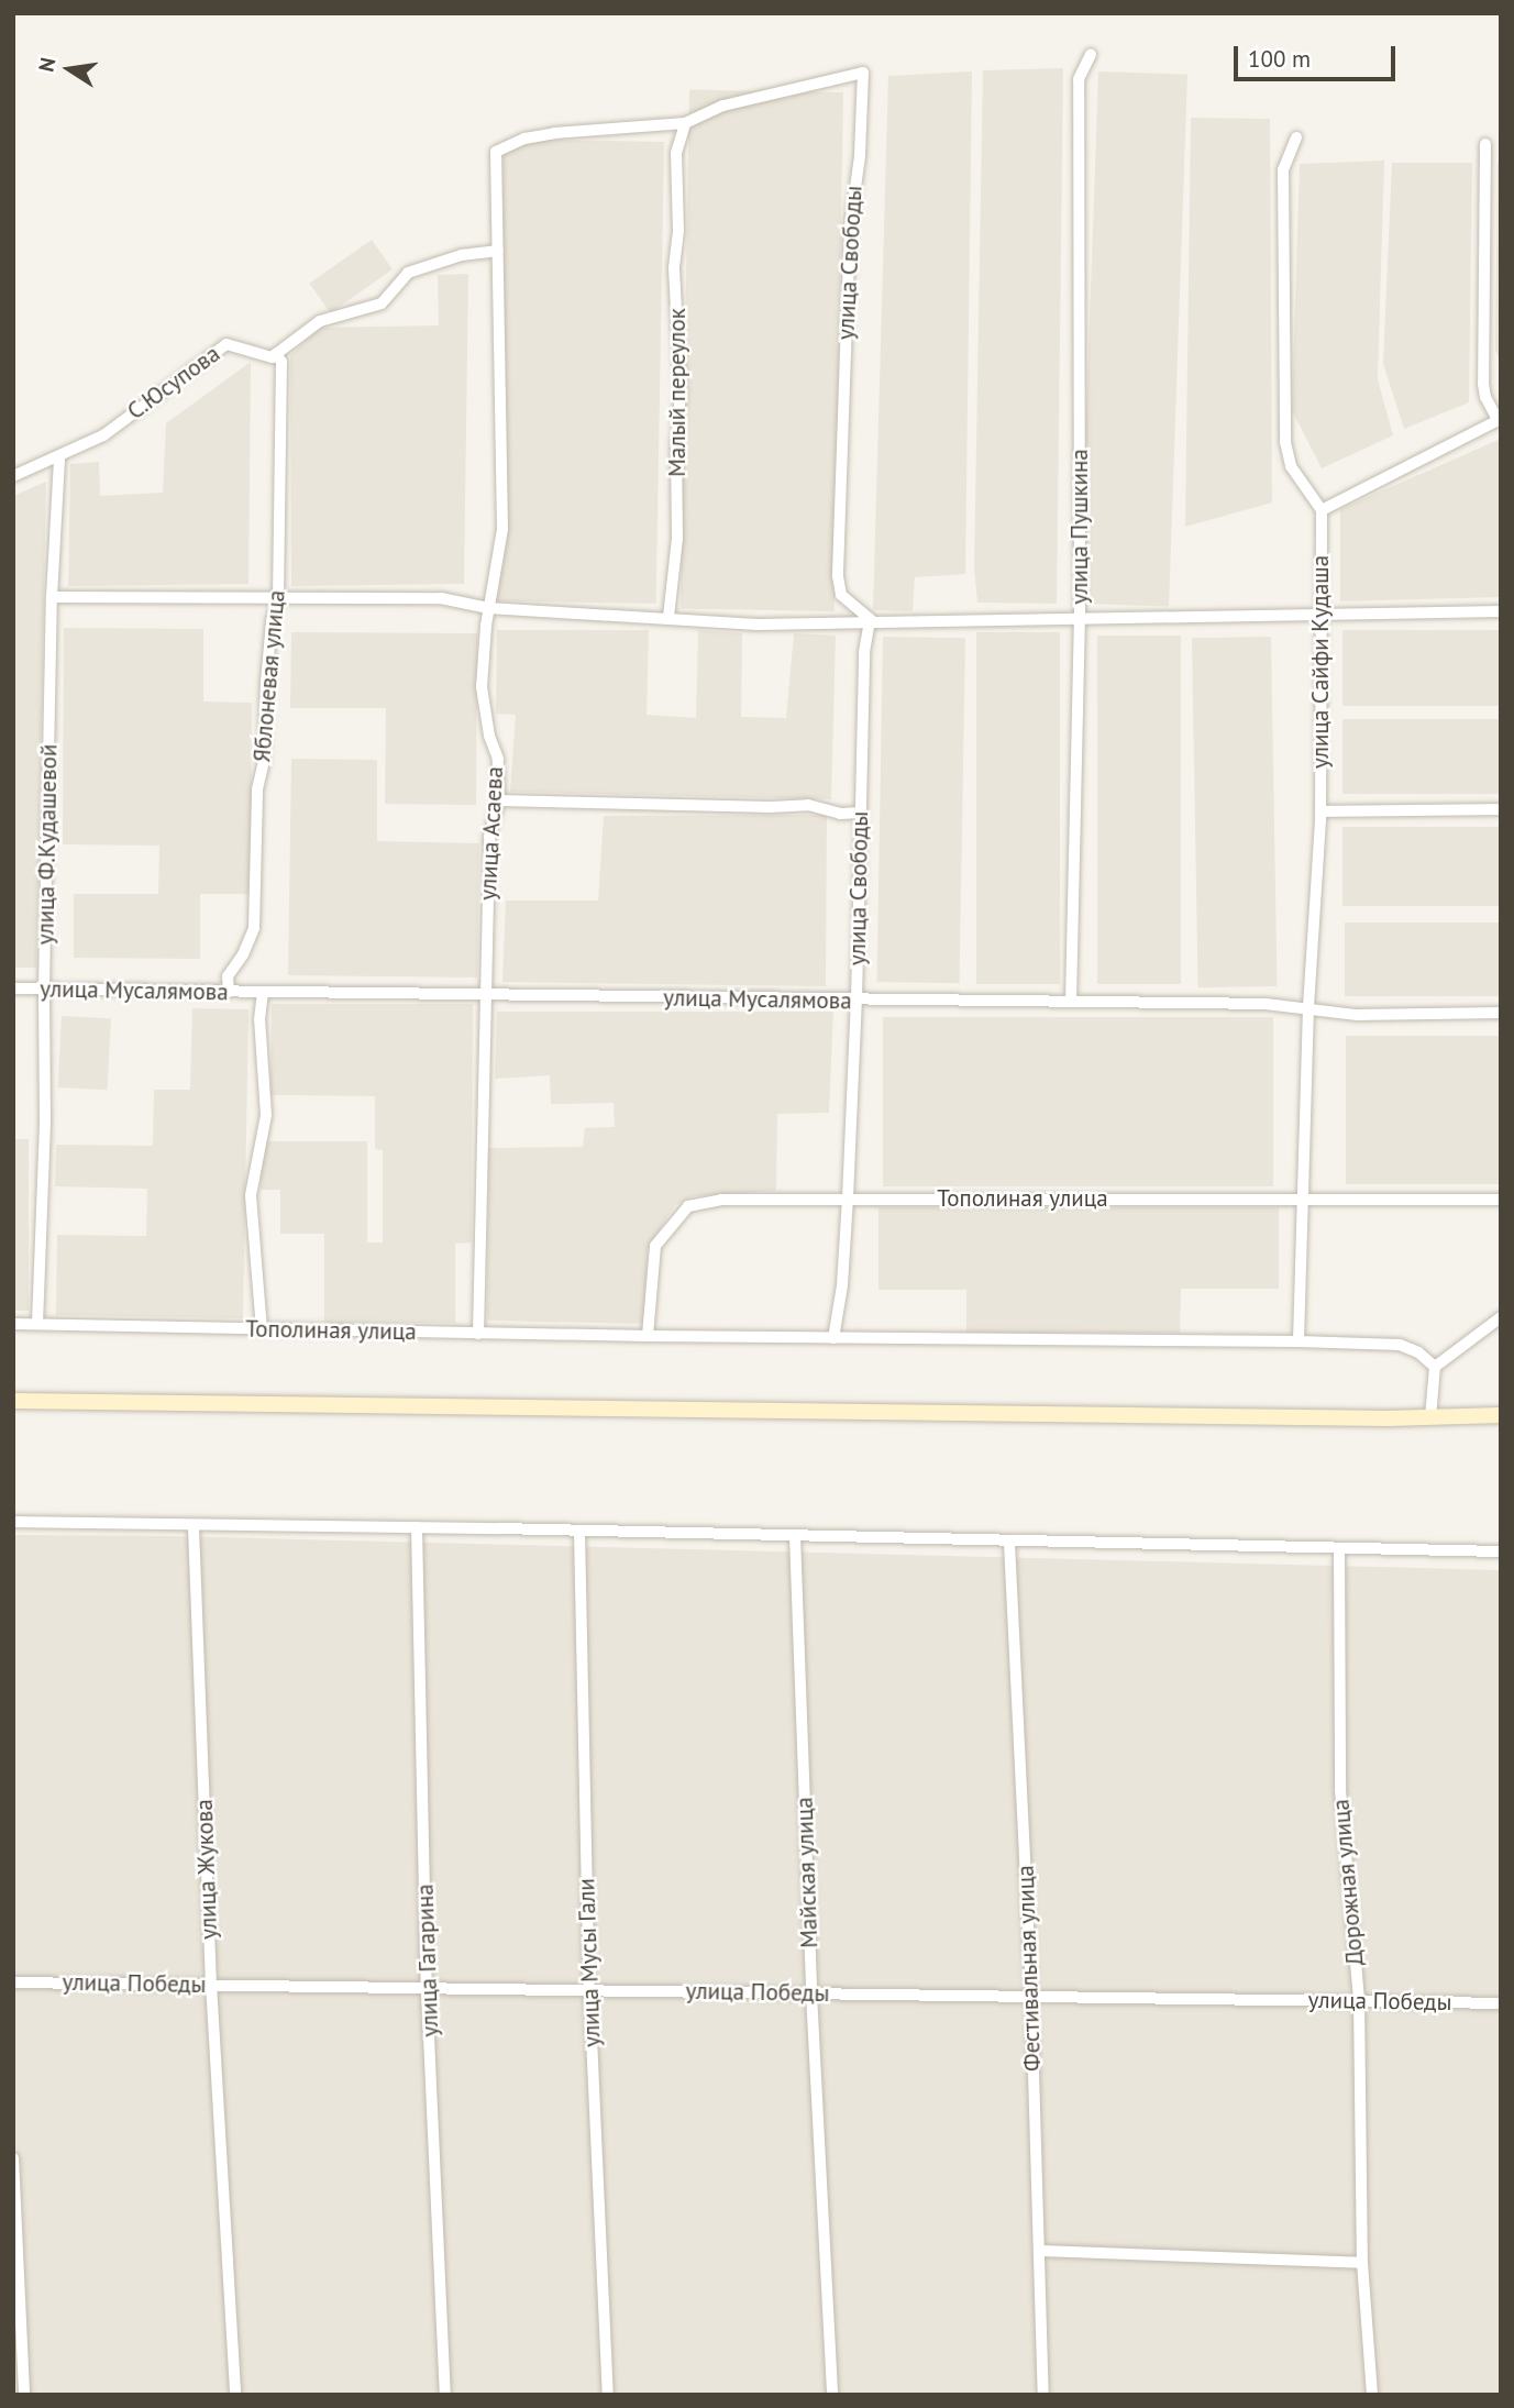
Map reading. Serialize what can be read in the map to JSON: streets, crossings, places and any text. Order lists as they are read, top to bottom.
{
  "streets": {
    "street": [
      "улица Свободы",
      "С.Юсупова",
      "Малый переулок",
      "улица Пушкина",
      "улица Сайфи Кудаша",
      "Яблоневая улица",
      "улица Асаева",
      "улица Ф.Кудашевой",
      "улица Мусалямова",
      "Тополиная улица",
      "улица Жукова",
      "Майская улица",
      "Дорожная улица",
      "улица Гагарина",
      "улица Мусы Гали",
      "Фестивальная улица",
      "улица Победы"
    ]
  },
  "crossings": [
    ["улица Свободы", "Малый переулок"],
    ["улица Свободы", "улица Асаева"],
    ["улица Свободы", "улица Мусалямова"],
    ["улица Свободы", "Тополиная улица"],
    ["С.Юсупова", "Яблоневая улица"],
    ["С.Юсупова", "улица Ф.Кудашевой"],
    ["Малый переулок", "улица Асаева"],
    ["улица Пушкина", "улица Мусалямова"],
    ["улица Сайфи Кудаша", "улица Мусалямова"],
    ["улица Сайфи Кудаша", "Тополиная улица"],
    ["Яблоневая улица", "улица Мусалямова"],
    ["улица Асаева", "улица Мусалямова"],
    ["улица Асаева", "Тополиная улица"],
    ["улица Ф.Кудашевой", "улица Мусалямова"],
    ["улица Ф.Кудашевой", "Тополиная улица"],
    ["улица Жукова", "улица Победы"],
    ["Майская улица", "улица Победы"],
    ["Дорожная улица", "улица Победы"],
    ["улица Гагарина", "улица Победы"],
    ["улица Мусы Гали", "улица Победы"],
    ["Фестивальная улица", "улица Победы"]
  ],
  "scale_bar": "100 m",
  "north": "left"
}
